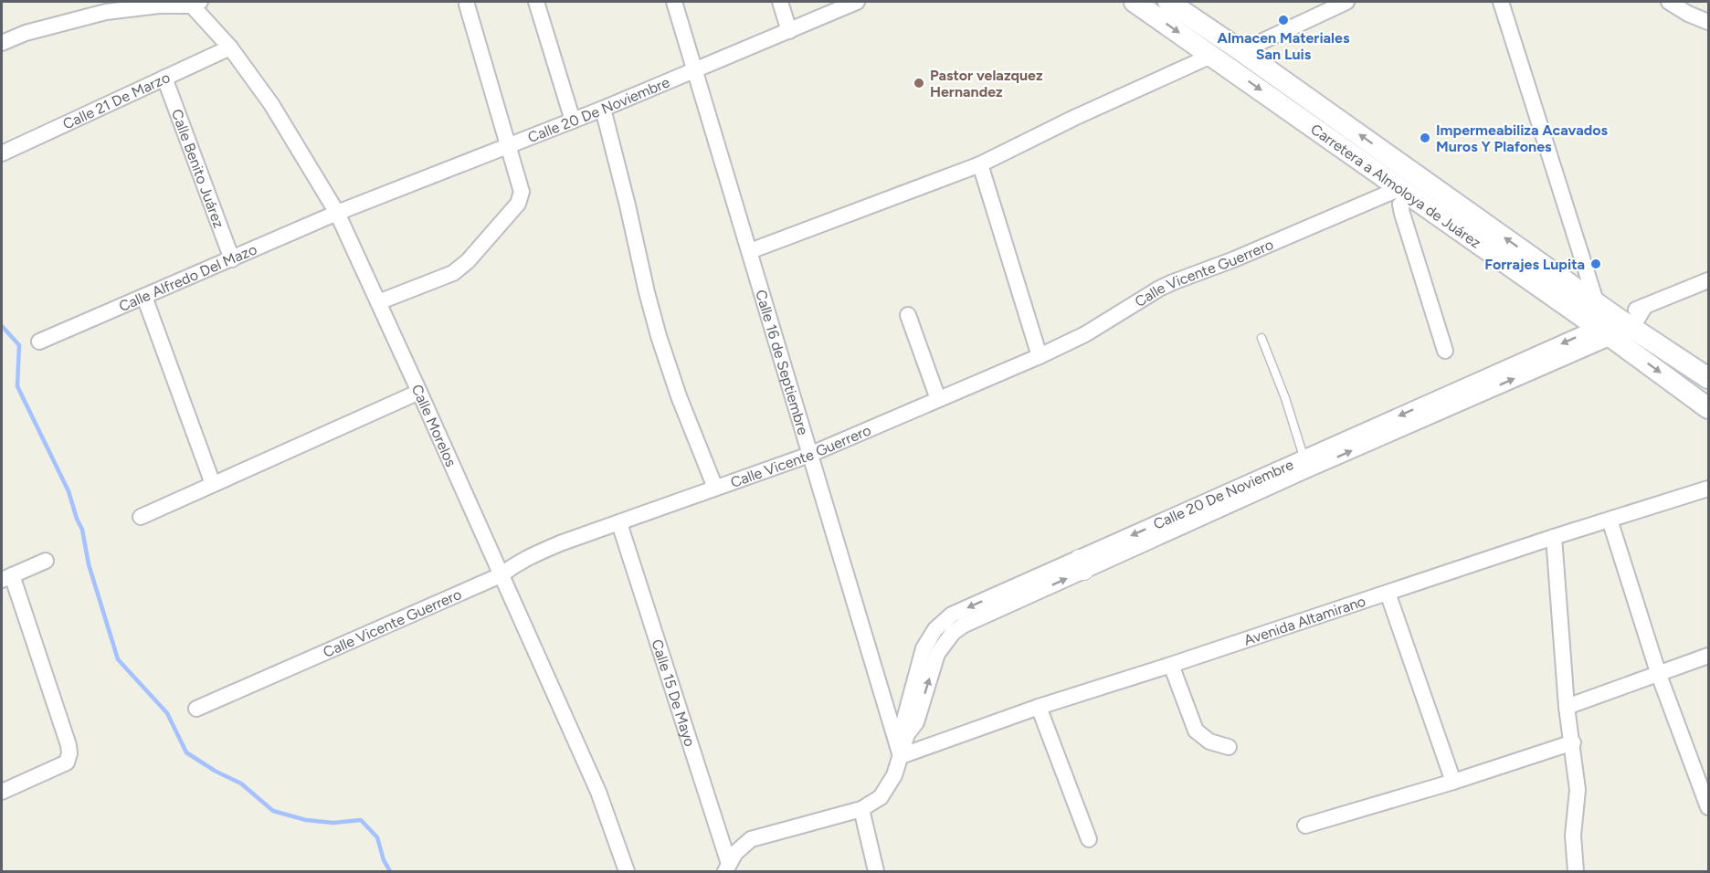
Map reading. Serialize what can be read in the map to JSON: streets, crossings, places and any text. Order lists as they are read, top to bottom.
{
  "streets": {
    "main road": ["Carretera a Almoloya de Juárez"],
    "street": [
      "Calle 21 De Marzo",
      "Calle 20 De Noviembre",
      "Calle Benito Juárez",
      "Calle Vicente Guerrero",
      "Calle Alfredo Del Mazo",
      "Calle 16 de Septiembre",
      "Calle Morelos",
      "Avenida Altamirano",
      "Calle 15 De Mayo"
    ]
  },
  "crossings": [
    ["Calle 21 De Marzo", "Calle Benito Juárez"],
    ["Calle 21 De Marzo", "Calle Morelos"],
    ["Calle 20 De Noviembre", "Carretera a Almoloya de Juárez"],
    ["Calle 20 De Noviembre", "Calle Alfredo Del Mazo"],
    ["Calle 20 De Noviembre", "Calle 16 de Septiembre"],
    ["Calle 20 De Noviembre", "Calle Morelos"],
    ["Calle 20 De Noviembre", "Avenida Altamirano"],
    ["Calle 20 De Noviembre", "Calle 15 De Mayo"],
    ["Calle Benito Juárez", "Calle Alfredo Del Mazo"],
    ["Carretera a Almoloya de Juárez", "Calle Vicente Guerrero"],
    ["Calle Vicente Guerrero", "Calle 16 de Septiembre"],
    ["Calle Vicente Guerrero", "Calle Morelos"],
    ["Calle Vicente Guerrero", "Calle 15 De Mayo"],
    ["Calle Alfredo Del Mazo", "Calle Morelos"],
    ["Calle 16 de Septiembre", "Avenida Altamirano"]
  ],
  "places": [
    "Almacen Materiales San Luis",
    "Pastor velazquez Hernandez",
    "Impermeabiliza Acavados Muros Y Plafones",
    "Forrajes Lupita"
  ]
}
